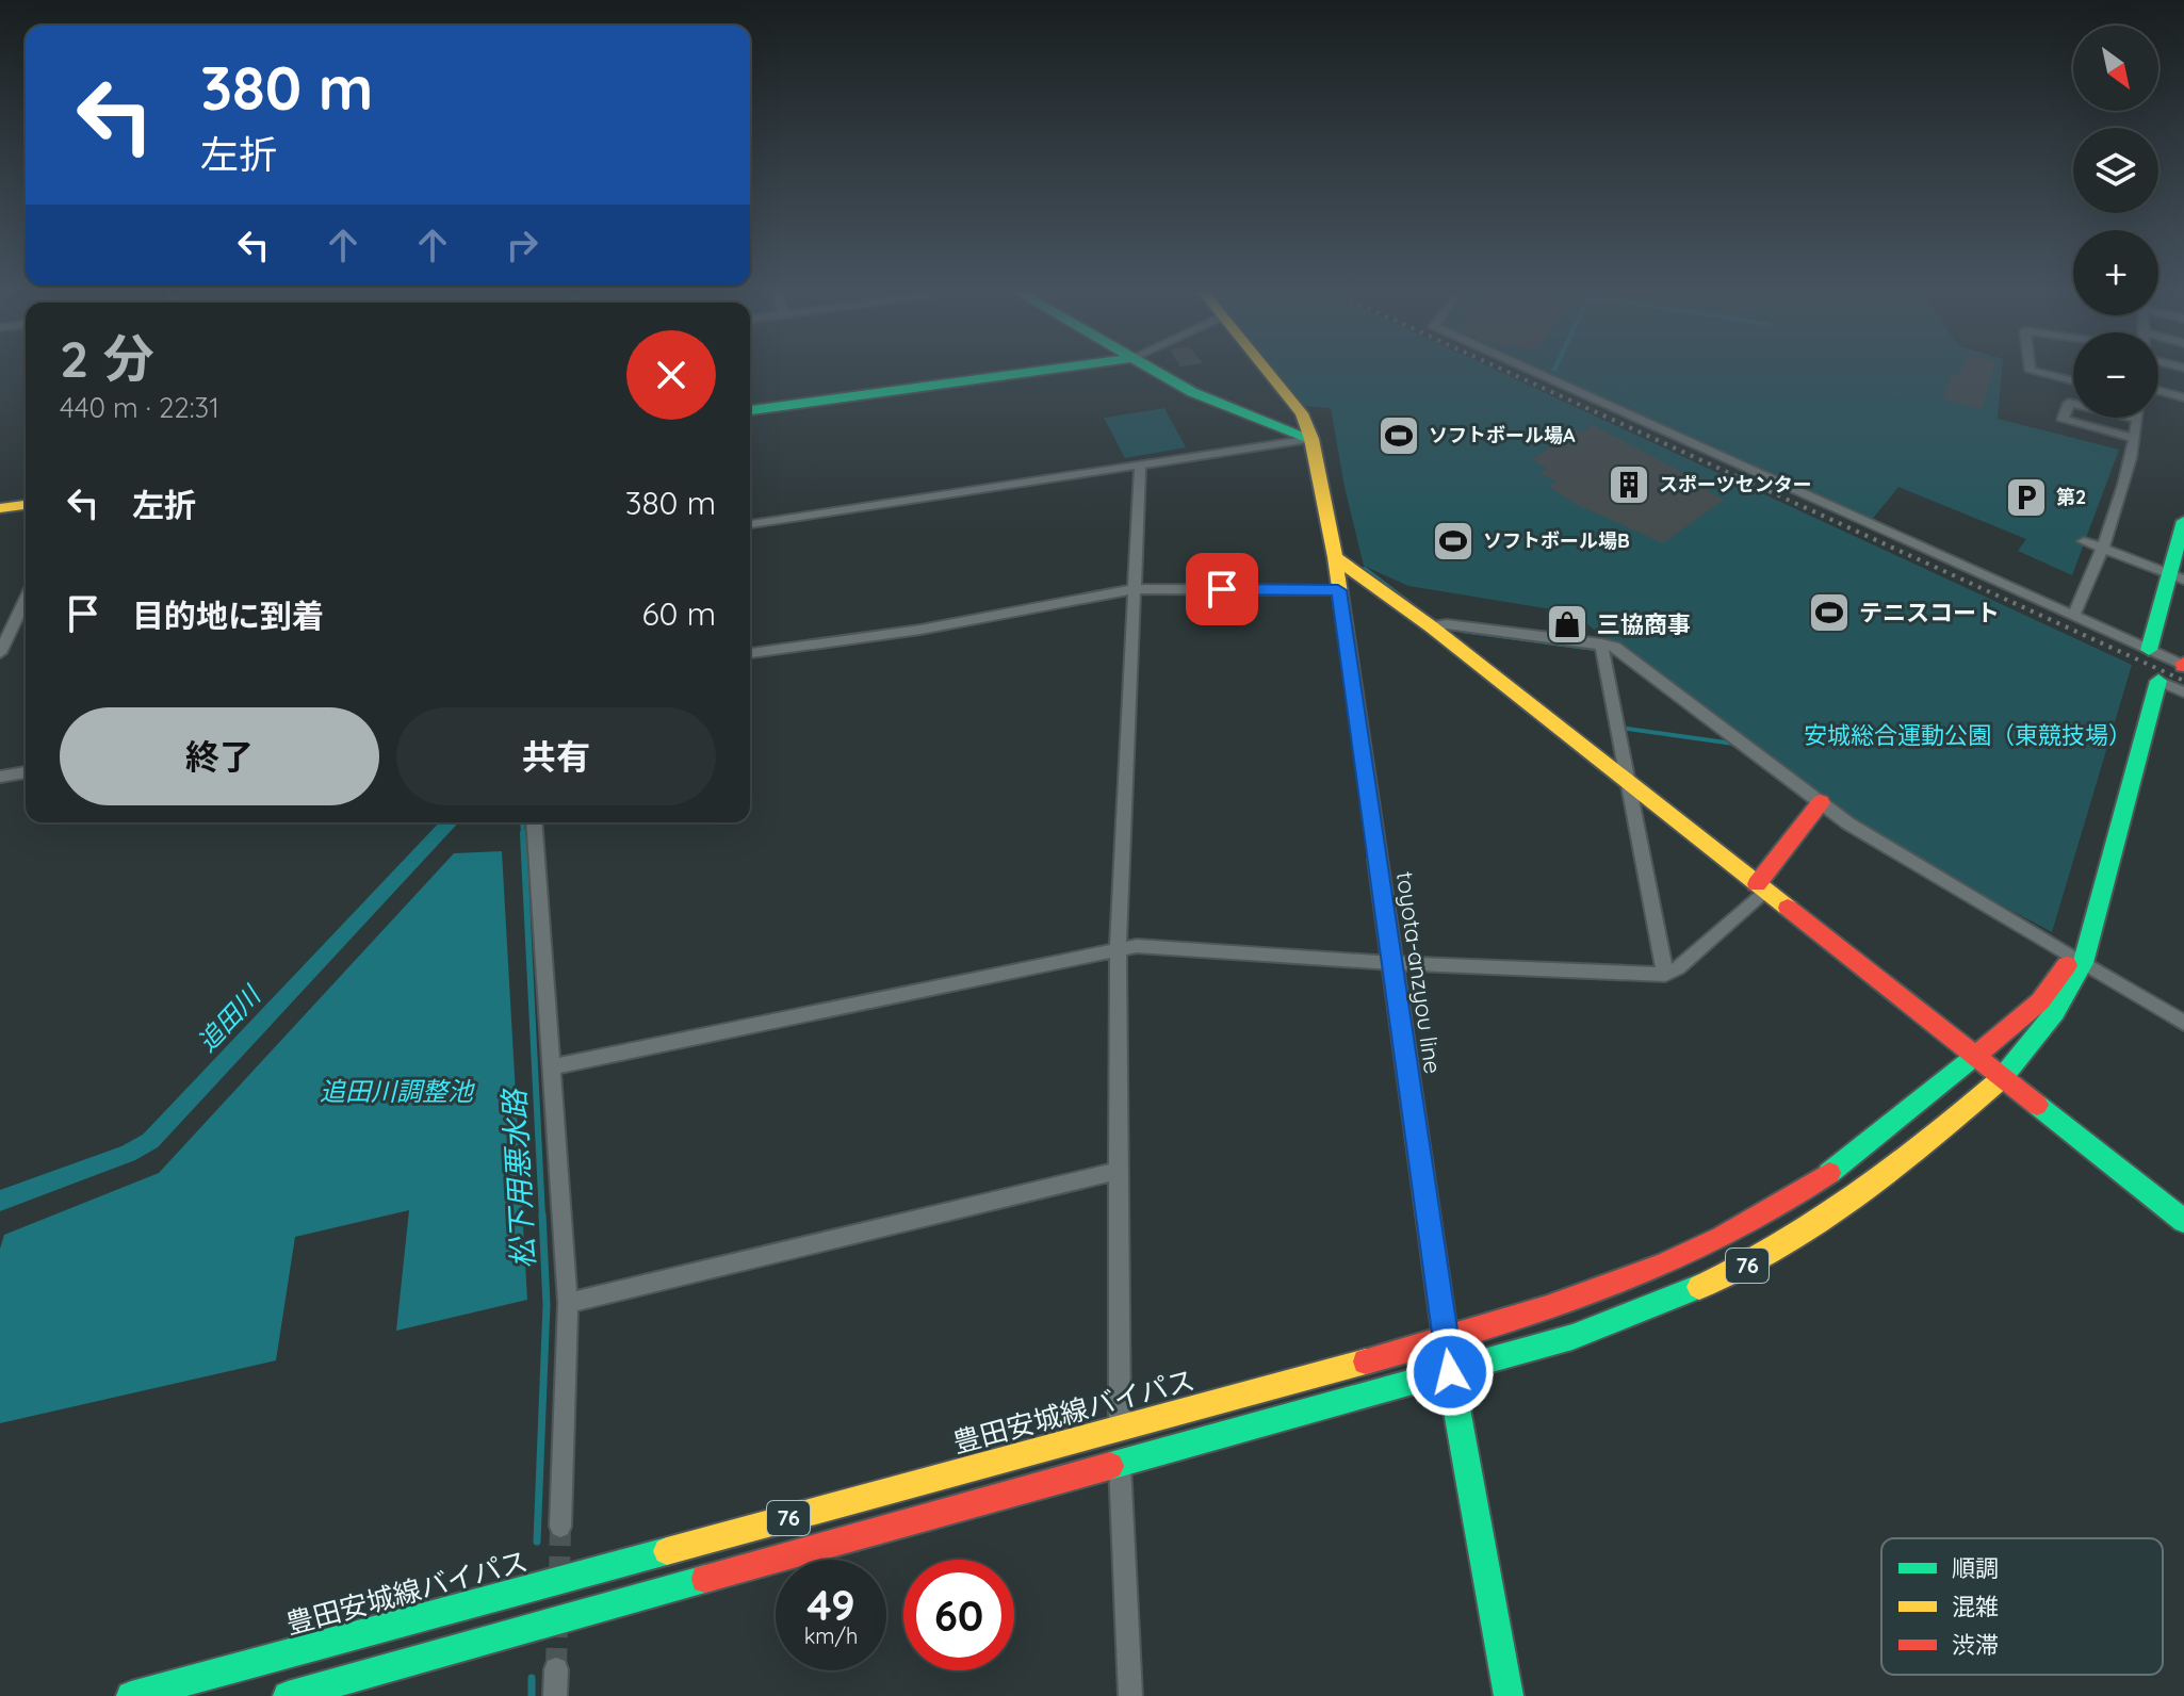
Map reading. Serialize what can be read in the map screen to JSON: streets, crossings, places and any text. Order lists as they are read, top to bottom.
{
  "streets": {
    "main road": ["toyota-anzyou line", "76", "豊田安城線バイパス"]
  },
  "crossings": [
    ["toyota-anzyou line", "76"],
    ["toyota-anzyou line", "豊田安城線バイパス"]
  ],
  "water": ["追田川", "追田川調整池", "松下用悪水路"],
  "parks": ["安城総合運動公園（東競技場）"],
  "places": {
    "sports": ["ソフトボール場A", "ソフトボール場B", "テニスコート"],
    "building": ["スポーツセンター"],
    "parking": ["第2"],
    "shop": ["三協商事"]
  },
  "legend": ["順調", "混雑", "渋滞"],
  "north": "bottom right",
  "page": {
    "map_buttons": ["+", "−"],
    "turn": ["380 m", "左折"],
    "heading": ["2 分", "440 m · 22:31"],
    "list": [
      {
        "name": "左折",
        "value": "380 m"
      },
      {
        "name": "目的地に到着",
        "value": "60 m"
      }
    ],
    "buttons": ["終了", "共有"],
    "speed": "49 km/h",
    "limit": "60"
  }
}
